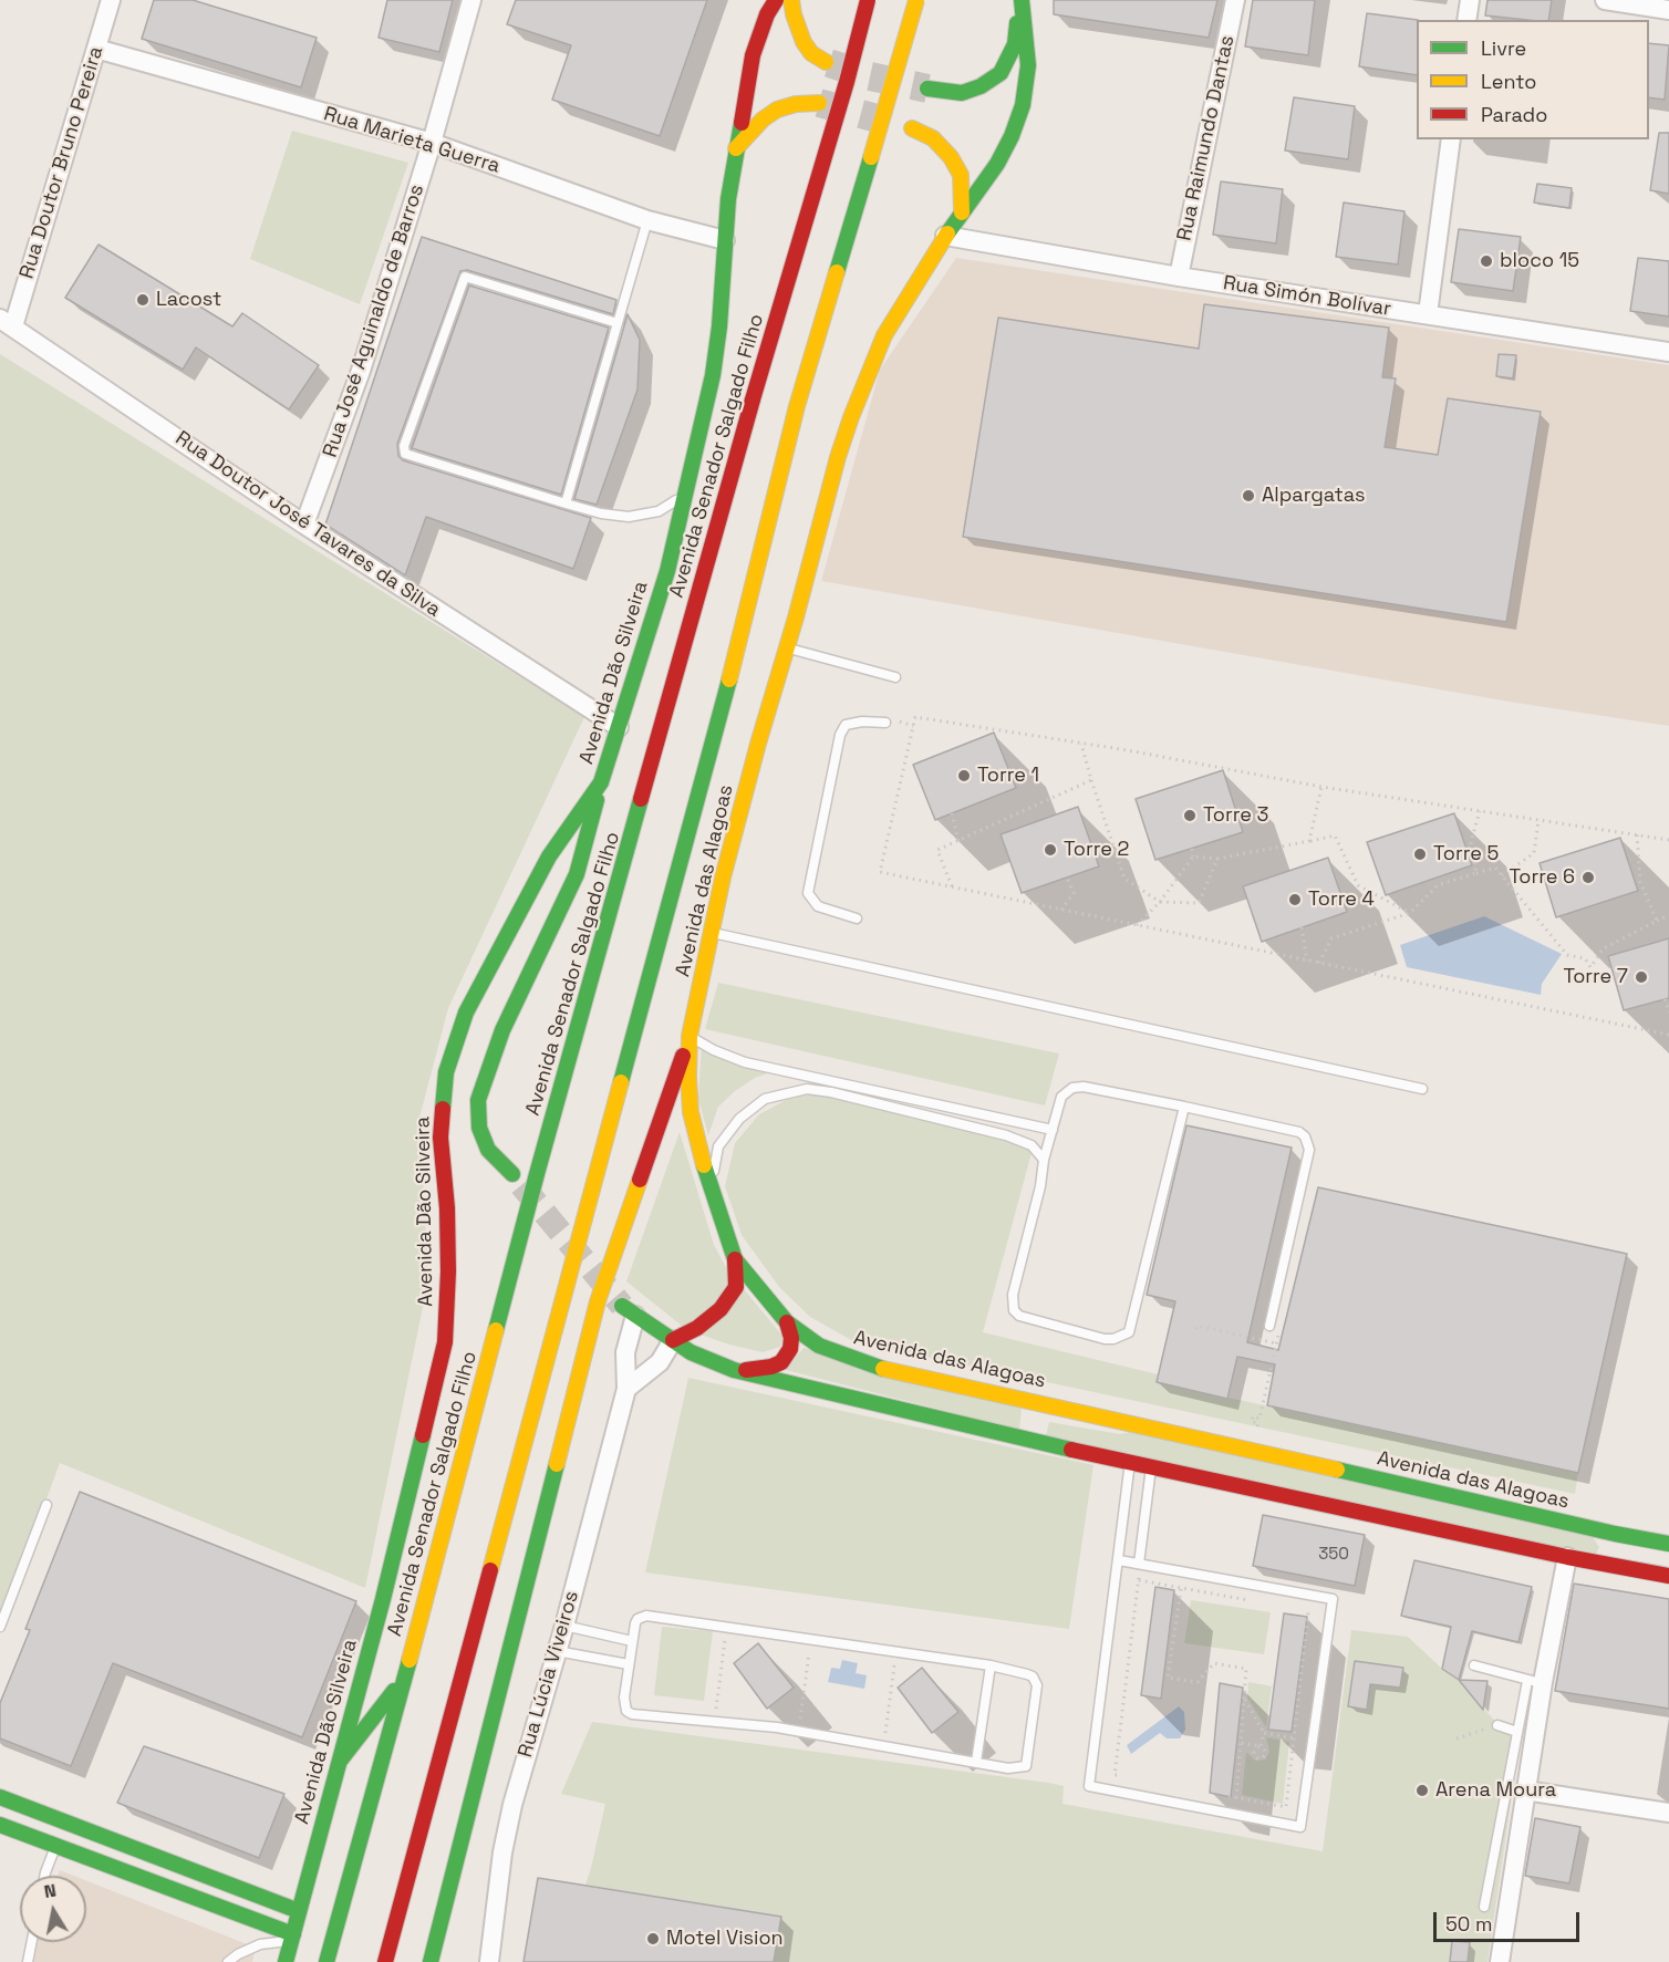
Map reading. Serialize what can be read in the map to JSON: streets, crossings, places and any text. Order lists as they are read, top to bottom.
{
  "streets": {
    "main road": ["Avenida Senador Salgado Filho", "Avenida Dão Silveira", "Avenida das Alagoas"],
    "street": [
      "Rua Raimundo Dantas",
      "Rua Marieta Guerra",
      "Rua Doutor Bruno Pereira",
      "Rua Simón Bolívar",
      "Rua José Aguinaldo de Barros",
      "Rua Doutor José Tavares da Silva",
      "Rua Lúcia Viveiros"
    ]
  },
  "crossings": [
    ["Rua Raimundo Dantas", "Rua Simón Bolívar"],
    ["Rua Marieta Guerra", "Rua Doutor Bruno Pereira"],
    ["Rua Marieta Guerra", "Rua José Aguinaldo de Barros"],
    ["Rua Marieta Guerra", "Avenida Senador Salgado Filho"],
    ["Rua Doutor Bruno Pereira", "Rua Doutor José Tavares da Silva"],
    ["Rua José Aguinaldo de Barros", "Rua Doutor José Tavares da Silva"],
    ["Avenida Senador Salgado Filho", "Avenida Dão Silveira"],
    ["Rua Doutor José Tavares da Silva", "Avenida Dão Silveira"],
    ["Avenida das Alagoas", "Rua Lúcia Viveiros"]
  ],
  "places": [
    "bloco 15",
    "Lacost",
    "Alpargatas",
    "Torre 1",
    "Torre 3",
    "Torre 2",
    "Torre 5",
    "Torre 6",
    "Torre 4",
    "Torre 7",
    "Arena Moura",
    "Motel Vision"
  ],
  "house_numbers": ["350"],
  "legend": ["Livre", "Lento", "Parado"],
  "scale_bar": "50 m",
  "north": "top"
}
